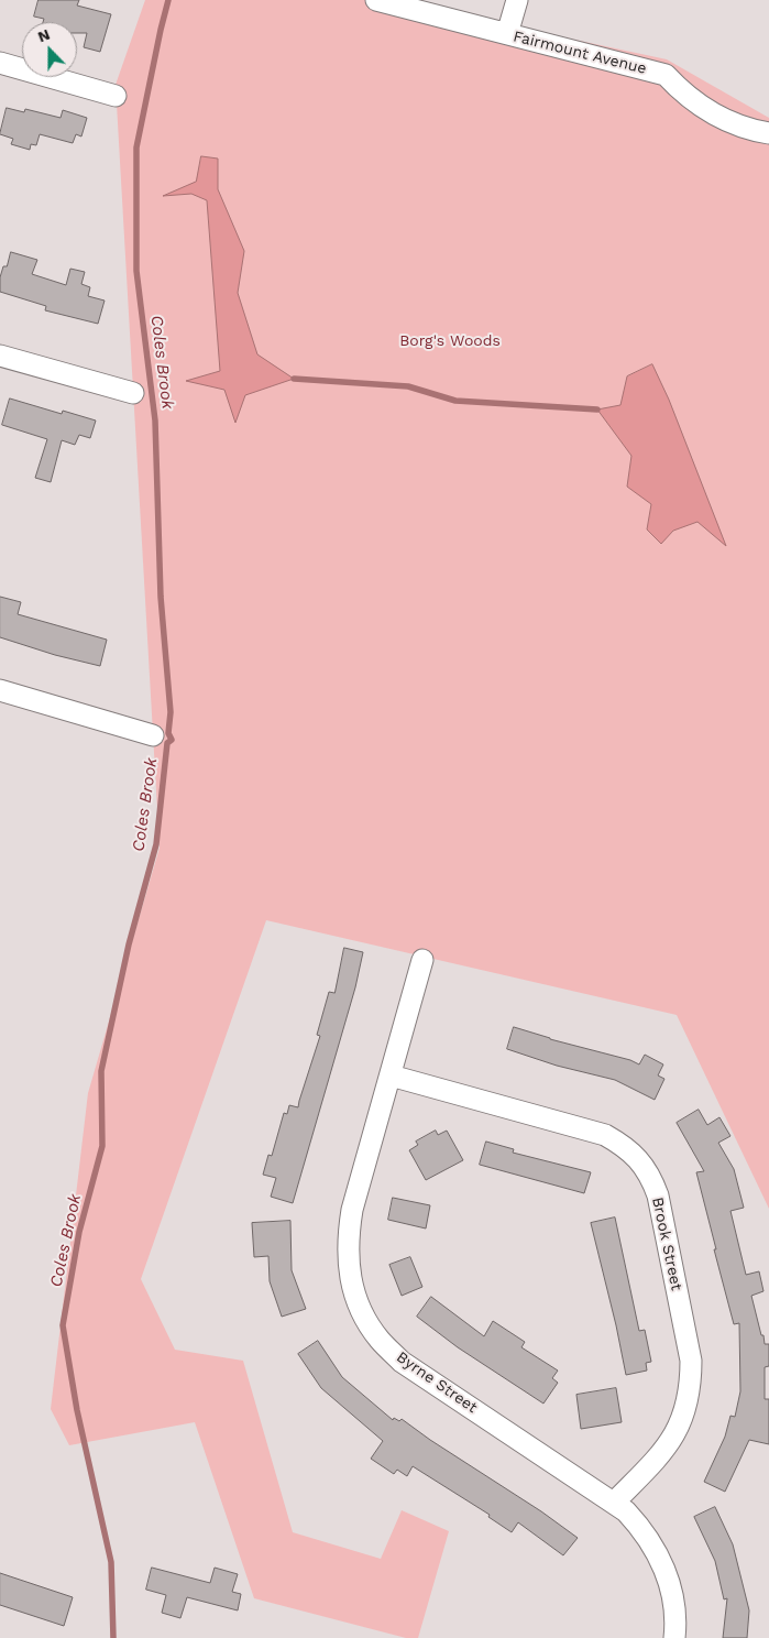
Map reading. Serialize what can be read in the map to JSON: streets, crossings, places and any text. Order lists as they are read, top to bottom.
{
  "streets": {
    "street": ["Fairmount Avenue", "Brook Street", "Byrne Street"]
  },
  "crossings": [
    ["Brook Street", "Byrne Street"]
  ],
  "water": ["Coles Brook"],
  "parks": ["Borg's Woods"],
  "north": "top"
}
